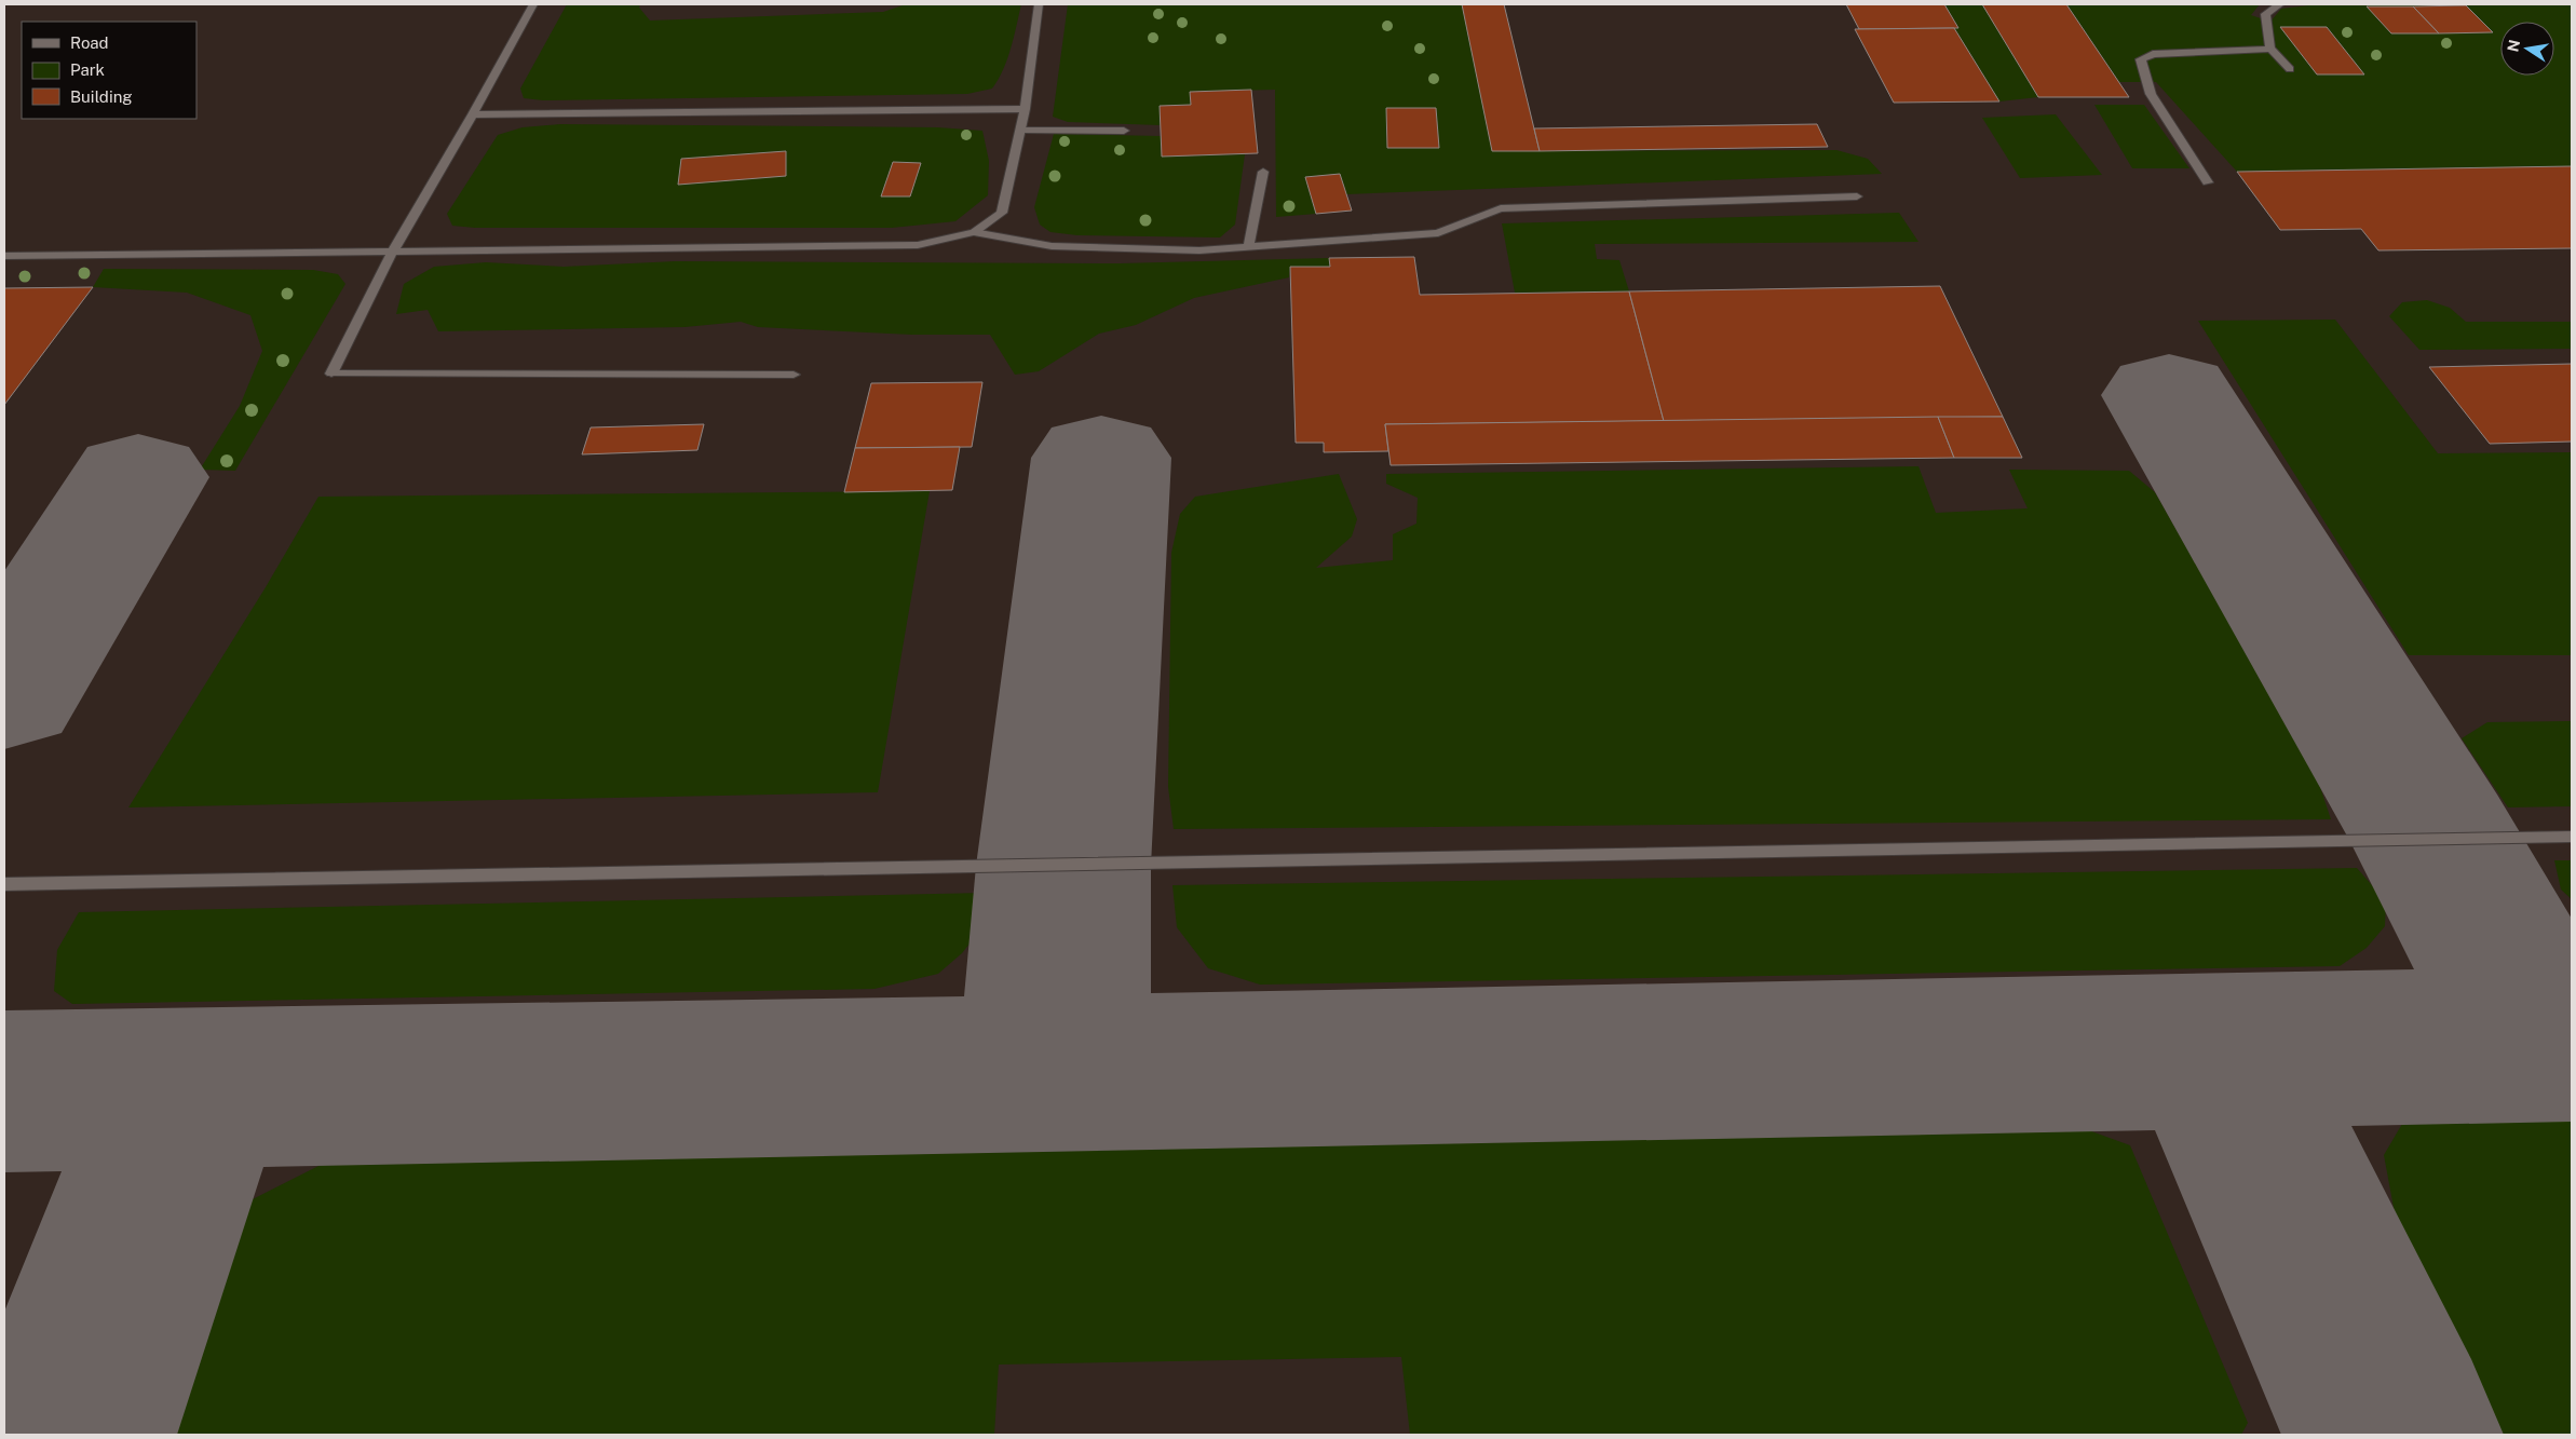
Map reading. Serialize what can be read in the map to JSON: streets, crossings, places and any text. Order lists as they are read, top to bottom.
{
  "legend": ["Road", "Park", "Building"],
  "north": "left"
}
